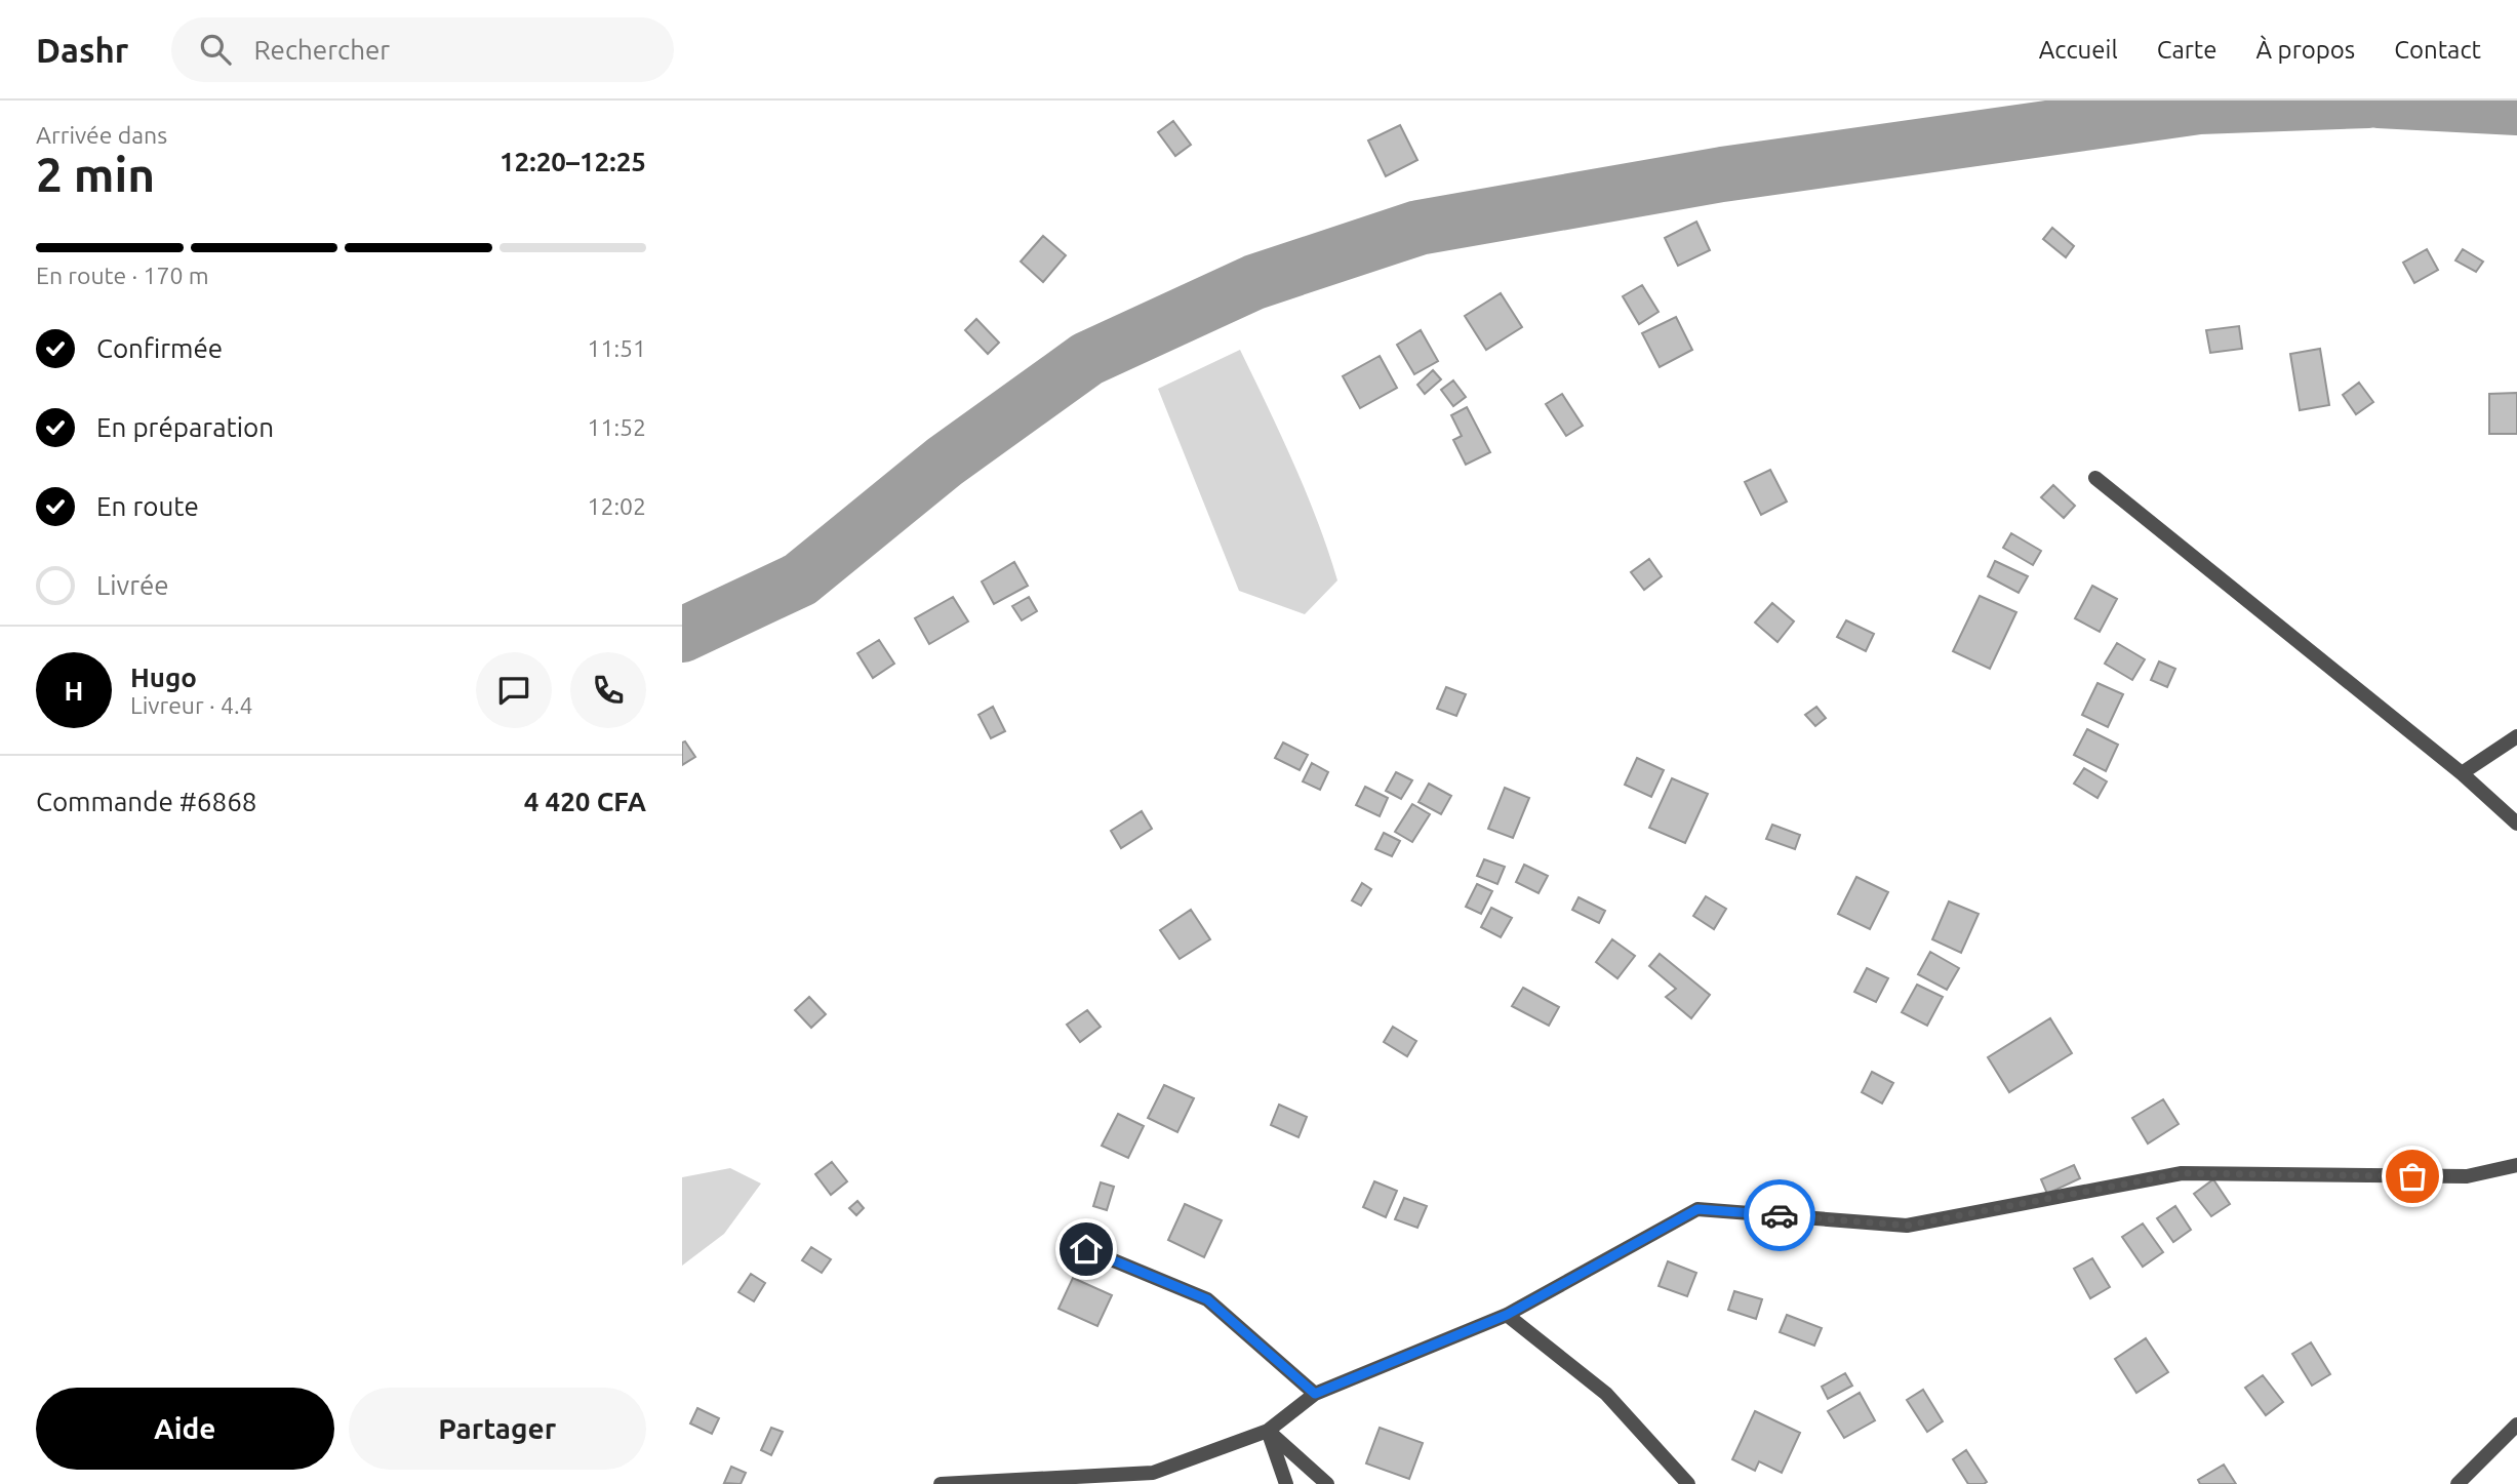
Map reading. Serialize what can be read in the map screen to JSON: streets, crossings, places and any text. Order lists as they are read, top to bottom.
{
  "page": {
    "header": "Dashr",
    "search": "Rechercher",
    "nav": [
      "Accueil",
      "Carte",
      "À propos",
      "Contact"
    ],
    "heading": ["2 min", "Arrivée dans", "12:20–12:25"],
    "panel": [
      "Hugo",
      "Livreur · 4.4",
      "Commande #6868",
      "4 420 CFA"
    ],
    "bar": "En route · 170 m",
    "list": [
      ["Confirmée", "11:51"],
      ["En préparation", "11:52"],
      ["En route", "12:02"],
      "Livrée"
    ],
    "round": "H",
    "buttons": ["Aide", "Partager"]
  }
}
